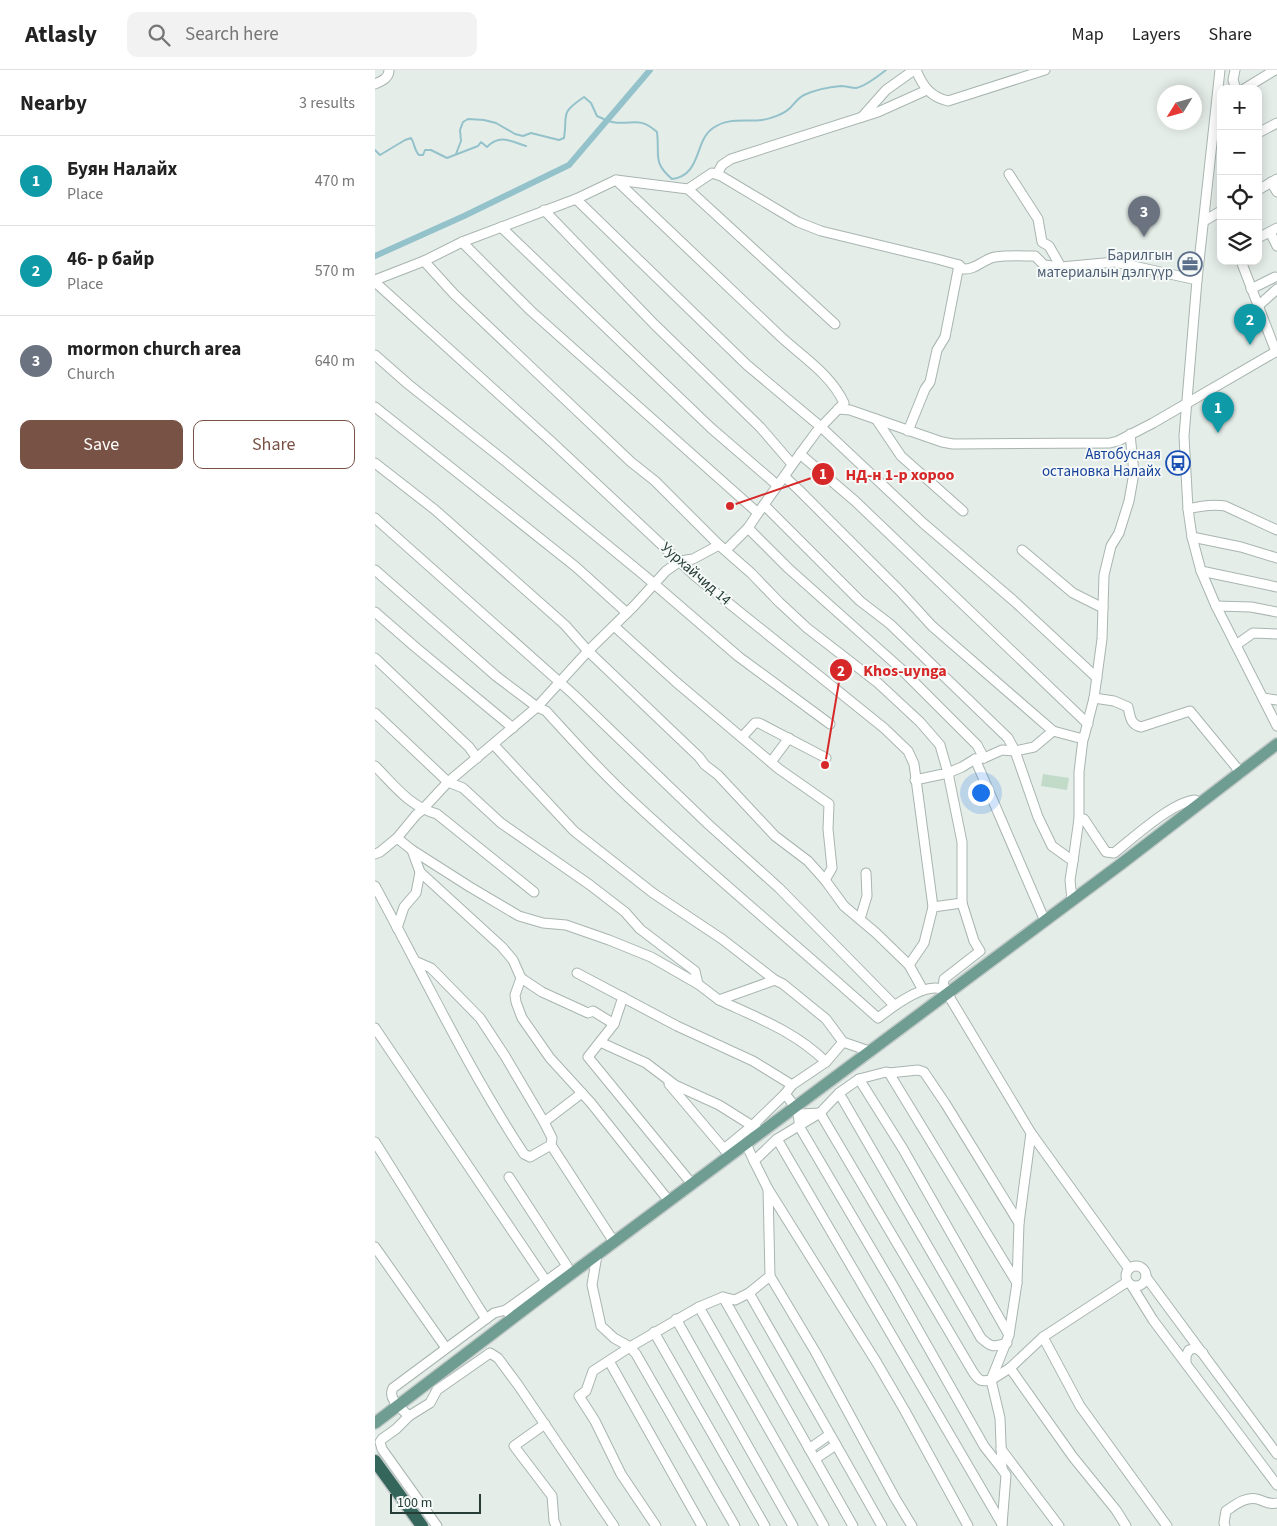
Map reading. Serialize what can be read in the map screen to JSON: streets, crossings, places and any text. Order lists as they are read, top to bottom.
{
  "streets": {
    "street": ["Уурхайчид 14"]
  },
  "places": {
    "office": ["Барилгын материалын дэлгүүр"],
    "bus stop": ["Автобусная остановка Налайх"],
    "other": ["НД-н 1-р хороо", "Khos-uynga"]
  },
  "scale_bar": "100 m",
  "north": "bottom left",
  "page": {
    "header": "Atlasly",
    "search": "Search here",
    "nav": ["Map", "Layers", "Share"],
    "heading": ["Nearby", "3 results"],
    "map_buttons": ["+", "−"],
    "list": [
      {
        "mark": "1",
        "name": "Буян Налайх",
        "note": "Place",
        "value": "470 m"
      },
      {
        "mark": "2",
        "name": "46- р байр",
        "note": "Place",
        "value": "570 m"
      },
      {
        "mark": "3",
        "name": "mormon church area",
        "note": "Church",
        "value": "640 m"
      }
    ],
    "pins": ["3", "2", "1"],
    "buttons": ["Save", "Share"],
    "scale": "100 m"
  }
}
